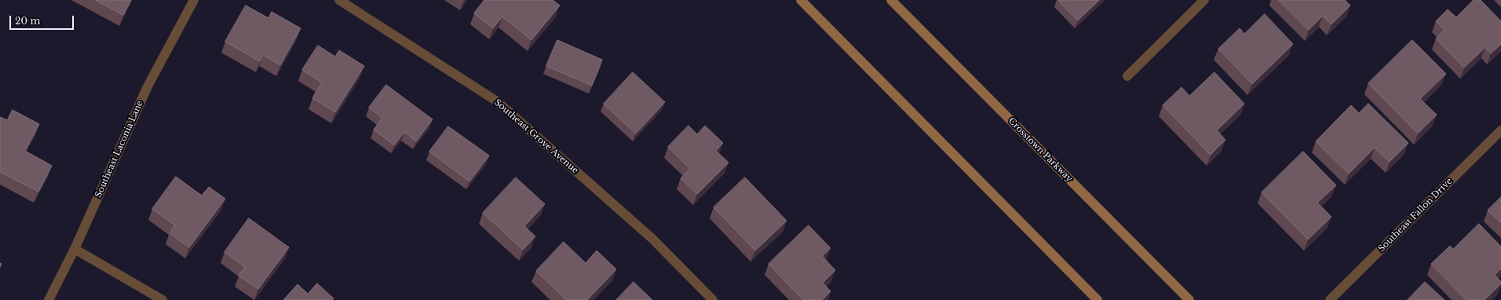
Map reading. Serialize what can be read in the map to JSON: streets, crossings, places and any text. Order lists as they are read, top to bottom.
{
  "streets": {
    "main road": ["Crosstown Parkway"],
    "street": ["Southeast Grove Avenue", "Southeast Laconia Lane", "Southeast Fallon Drive"]
  },
  "scale_bar": "20 m"
}
